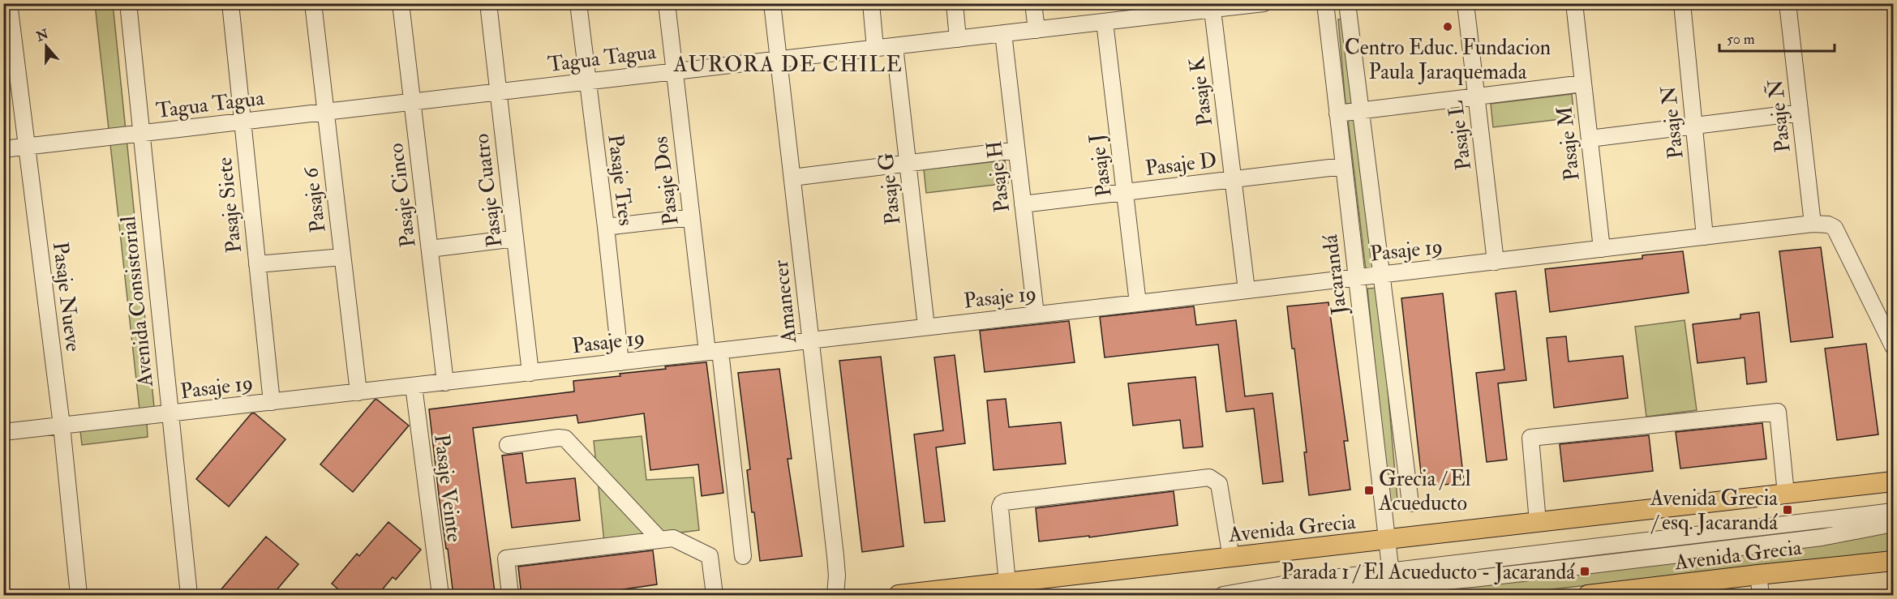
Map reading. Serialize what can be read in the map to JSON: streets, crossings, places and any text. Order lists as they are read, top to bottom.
{
  "streets": {
    "main road": ["Avenida Grecia"],
    "street": [
      "Tagua Tagua",
      "Pasaje K",
      "Pasaje Ñ",
      "Pasaje N",
      "Pasaje L",
      "Pasaje M",
      "Pasaje D",
      "Pasaje J",
      "Pasaje H",
      "Pasaje Tres",
      "Pasaje Dos",
      "Pasaje G",
      "Pasaje Cuatro",
      "Pasaje Cinco",
      "Pasaje 6",
      "Pasaje Siete",
      "Pasaje 19",
      "Jacarandá",
      "Pasaje Nueve",
      "Avenida Consistorial",
      "Amanecer",
      "Pasaje Veinte"
    ]
  },
  "crossings": [
    ["Tagua Tagua", "Pasaje K"],
    ["Tagua Tagua", "Pasaje J"],
    ["Tagua Tagua", "Pasaje H"],
    ["Tagua Tagua", "Pasaje Tres"],
    ["Tagua Tagua", "Pasaje Dos"],
    ["Tagua Tagua", "Pasaje G"],
    ["Tagua Tagua", "Pasaje Cuatro"],
    ["Tagua Tagua", "Pasaje Cinco"],
    ["Tagua Tagua", "Pasaje 6"],
    ["Tagua Tagua", "Pasaje Siete"],
    ["Tagua Tagua", "Pasaje Nueve"],
    ["Tagua Tagua", "Avenida Consistorial"],
    ["Tagua Tagua", "Amanecer"],
    ["Pasaje K", "Pasaje D"],
    ["Pasaje K", "Pasaje 19"],
    ["Pasaje Ñ", "Pasaje 19"],
    ["Pasaje N", "Pasaje 19"],
    ["Pasaje L", "Pasaje 19"],
    ["Pasaje M", "Pasaje 19"],
    ["Pasaje D", "Pasaje J"],
    ["Pasaje D", "Pasaje H"],
    ["Pasaje D", "Jacarandá"],
    ["Pasaje J", "Pasaje 19"],
    ["Pasaje H", "Pasaje 19"],
    ["Pasaje Tres", "Pasaje 19"],
    ["Pasaje Dos", "Pasaje 19"],
    ["Pasaje G", "Pasaje 19"],
    ["Pasaje Cuatro", "Pasaje 19"],
    ["Pasaje Cinco", "Pasaje 19"],
    ["Pasaje 6", "Pasaje 19"],
    ["Pasaje Siete", "Pasaje 19"],
    ["Pasaje 19", "Jacarandá"],
    ["Pasaje 19", "Pasaje Nueve"],
    ["Pasaje 19", "Avenida Consistorial"],
    ["Pasaje 19", "Amanecer"],
    ["Pasaje 19", "Pasaje Veinte"],
    ["Jacarandá", "Avenida Grecia"]
  ],
  "districts": ["AURORA DE CHILE"],
  "places": {
    "other": ["Centro Educ. Fundacion Paula Jaraquemada"],
    "transit": ["Grecia / El Acueducto", "Avenida Grecia / esq. Jacarandá", "Parada 1 / El Acueducto - Jacarandá"]
  },
  "scale_bar": "50 m",
  "north": "top"
}
